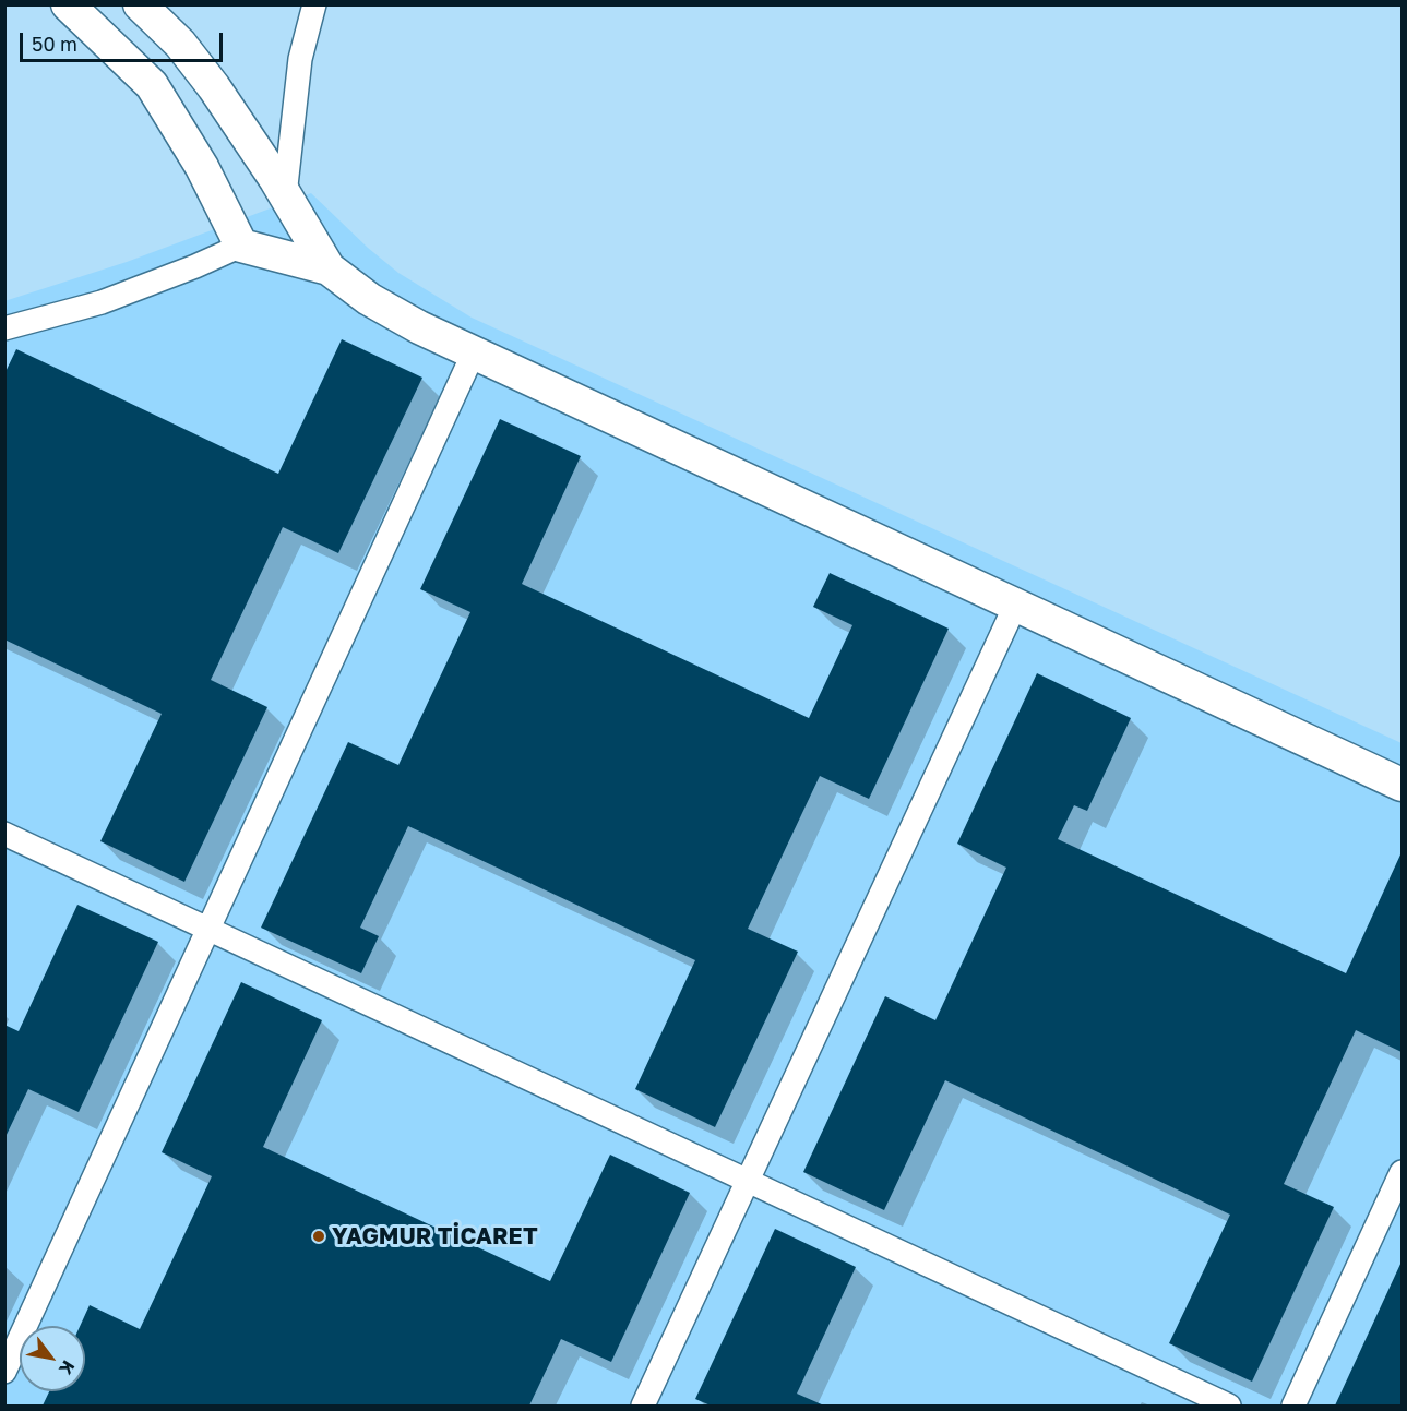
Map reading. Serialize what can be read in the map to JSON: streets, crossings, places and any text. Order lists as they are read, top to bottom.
{
  "places": ["YAGMUR TİCARET"],
  "scale_bar": "50 m",
  "north": "bottom right"
}
